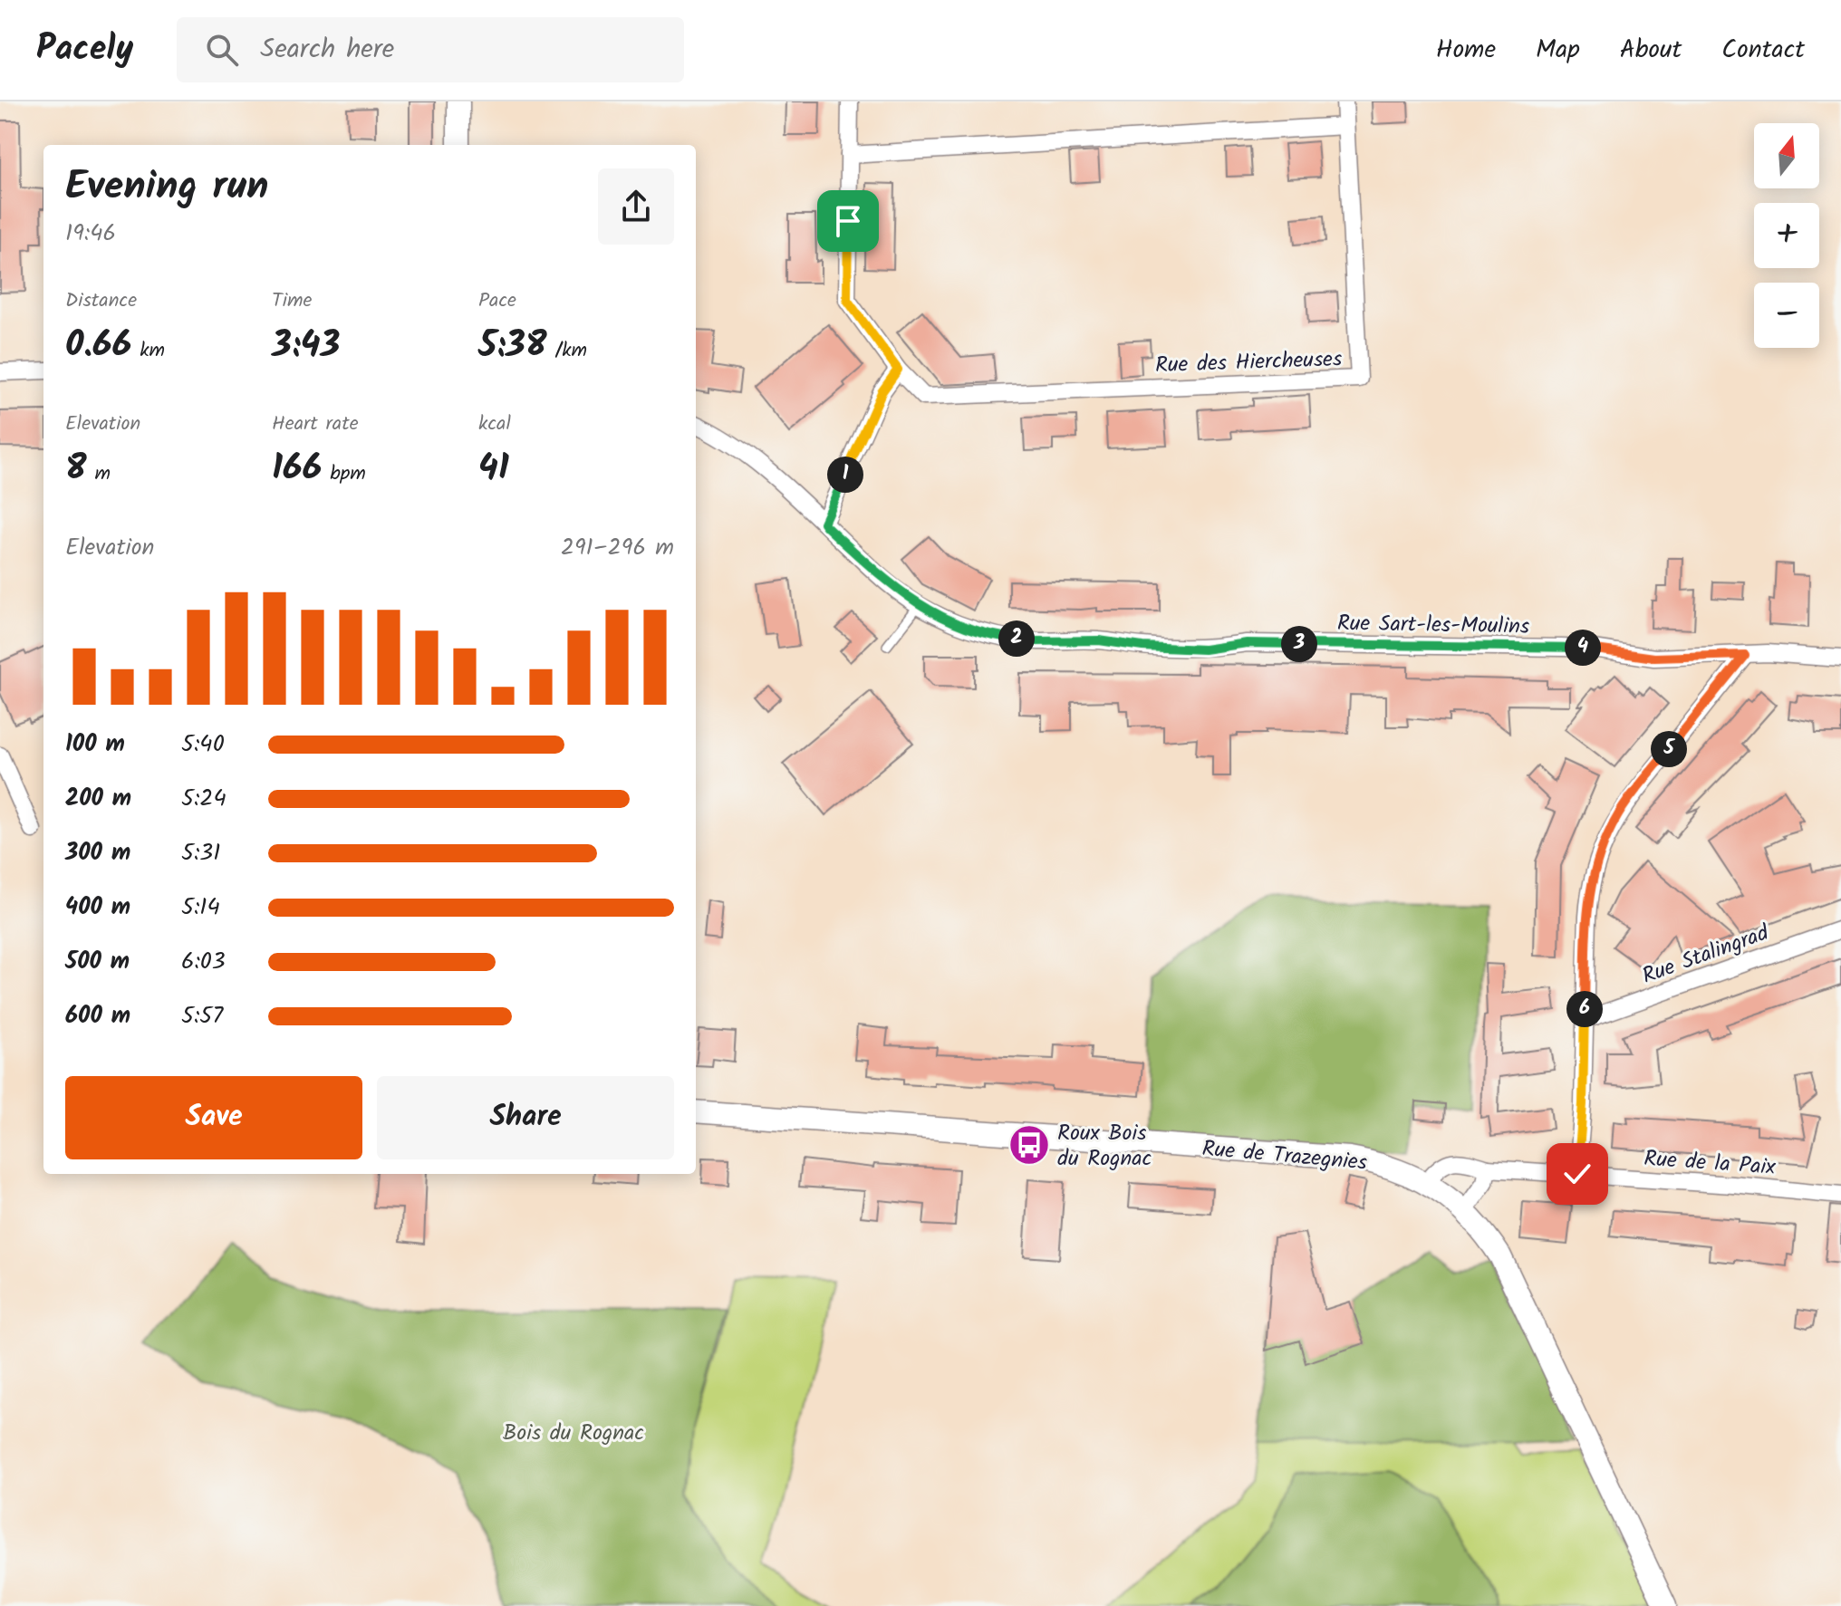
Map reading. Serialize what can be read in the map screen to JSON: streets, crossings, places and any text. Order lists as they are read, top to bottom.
{
  "streets": {
    "main road": ["Rue de Trazegnies"],
    "street": [
      "Rue des Hiercheuses",
      "Rue Sart-les-Moulins",
      "Rue Stalingrad",
      "Rue de la Paix"
    ]
  },
  "crossings": [
    ["Rue de Trazegnies", "Rue de la Paix"]
  ],
  "parks": ["Bois du Rognac"],
  "places": {
    "bus stop": ["Roux Bois du Rognac"]
  },
  "north": "top",
  "page": {
    "header": "Pacely",
    "search": "Search here",
    "nav": [
      "Home",
      "Map",
      "About",
      "Contact"
    ],
    "map_buttons": ["+", "−"],
    "heading": ["Evening run", "19:46"],
    "stats": [
      ["Distance", "0.66 km"],
      ["Time", "3:43"],
      ["Pace", "5:38 /km"],
      ["Elevation", "8 m"],
      ["Heart rate", "166 bpm"],
      ["kcal", "41"]
    ],
    "pins": [
      "1",
      "2",
      "3",
      "4",
      "5",
      "6"
    ],
    "chart": ["Elevation", "291–296 m"],
    "list": [
      {
        "name": "100 m",
        "note": "5:40"
      },
      {
        "name": "200 m",
        "note": "5:24"
      },
      {
        "name": "300 m",
        "note": "5:31"
      },
      {
        "name": "400 m",
        "note": "5:14"
      },
      {
        "name": "500 m",
        "note": "6:03"
      },
      {
        "name": "600 m",
        "note": "5:57"
      }
    ],
    "buttons": ["Save", "Share"]
  }
}
